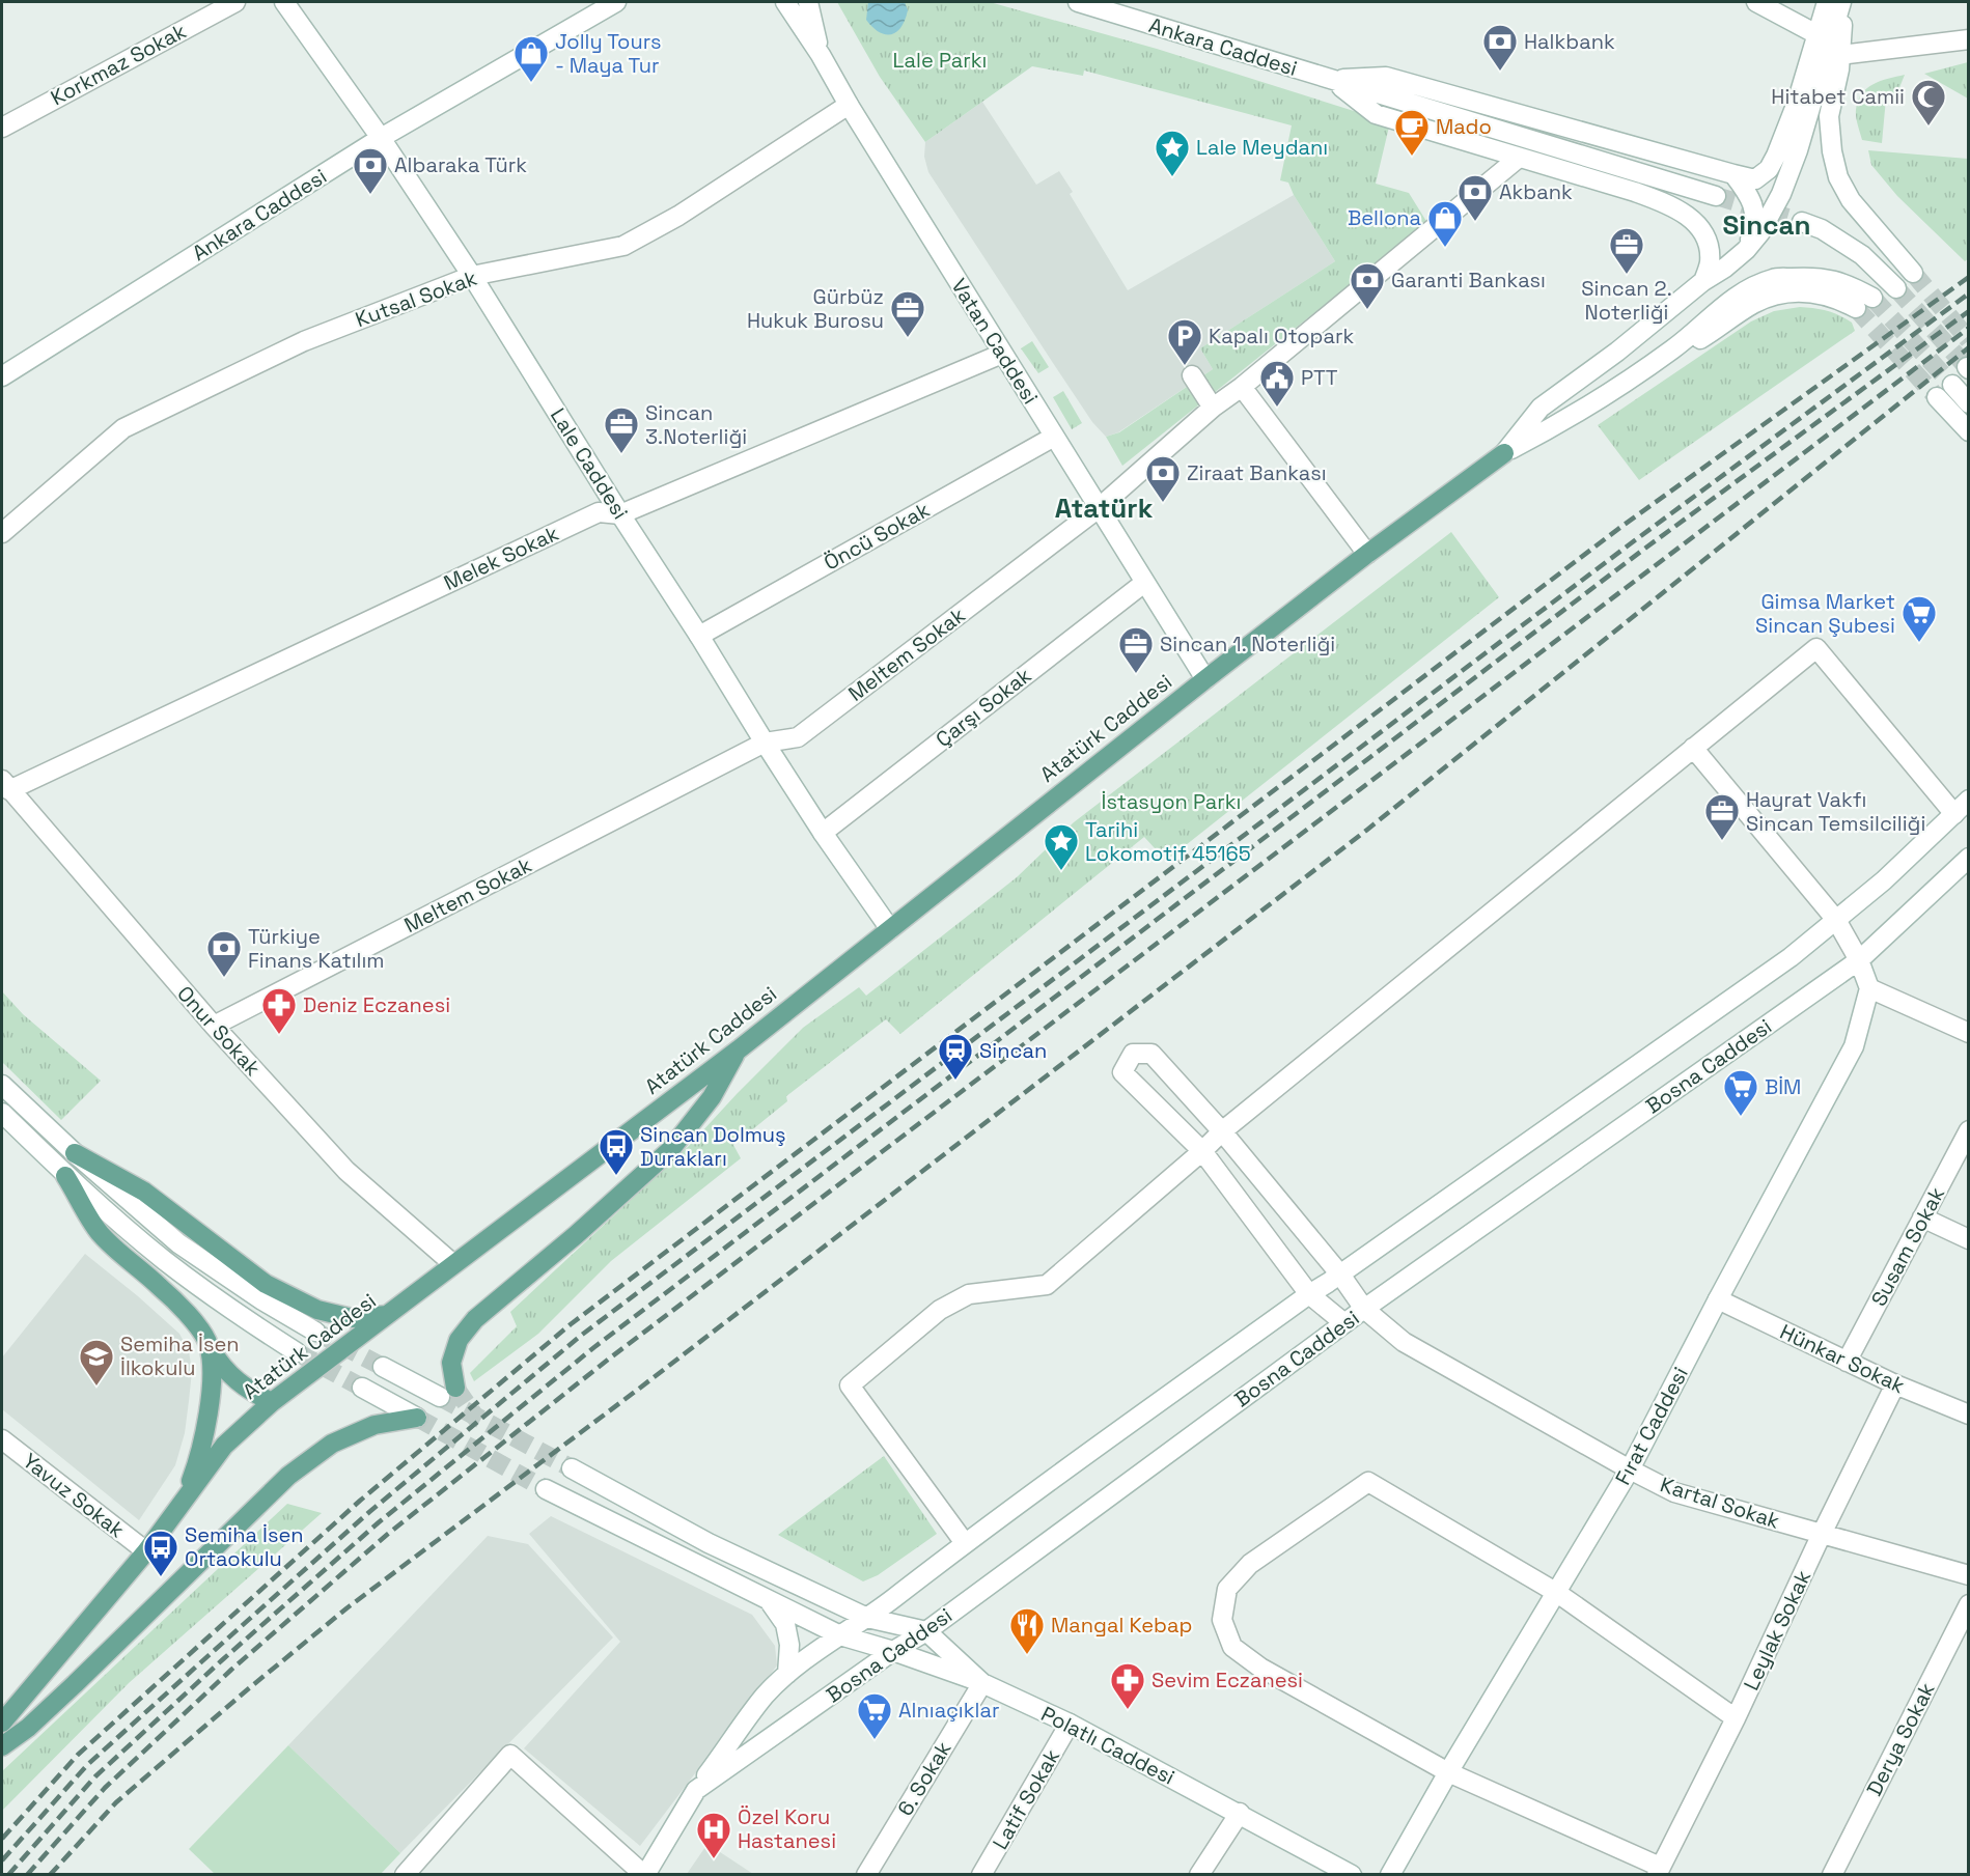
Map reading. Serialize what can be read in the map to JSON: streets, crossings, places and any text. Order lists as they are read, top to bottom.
{
  "streets": {
    "main road": ["Atatürk Caddesi"],
    "street": [
      "Ankara Caddesi",
      "Korkmaz Sokak",
      "Kutsal Sokak",
      "Vatan Caddesi",
      "Lale Caddesi",
      "Öncü Sokak",
      "Melek Sokak",
      "Meltem Sokak",
      "Çarşı Sokak",
      "Onur Sokak",
      "Bosna Caddesi",
      "Susam Sokak",
      "Hünkar Sokak",
      "Fırat Caddesi",
      "Yavuz Sokak",
      "Kartal Sokak",
      "Leylak Sokak",
      "Derya Sokak",
      "Polatlı Caddesi",
      "6. Sokak",
      "Latif Sokak"
    ]
  },
  "crossings": [
    ["Ankara Caddesi", "Lale Caddesi"],
    ["Kutsal Sokak", "Vatan Caddesi"],
    ["Kutsal Sokak", "Lale Caddesi"],
    ["Vatan Caddesi", "Öncü Sokak"],
    ["Vatan Caddesi", "Melek Sokak"],
    ["Vatan Caddesi", "Meltem Sokak"],
    ["Vatan Caddesi", "Çarşı Sokak"],
    ["Vatan Caddesi", "Atatürk Caddesi"],
    ["Lale Caddesi", "Öncü Sokak"],
    ["Lale Caddesi", "Melek Sokak"],
    ["Lale Caddesi", "Meltem Sokak"],
    ["Lale Caddesi", "Çarşı Sokak"],
    ["Lale Caddesi", "Atatürk Caddesi"],
    ["Melek Sokak", "Onur Sokak"],
    ["Meltem Sokak", "Onur Sokak"],
    ["Atatürk Caddesi", "Onur Sokak"],
    ["Atatürk Caddesi", "Yavuz Sokak"],
    ["Bosna Caddesi", "Kartal Sokak"],
    ["Bosna Caddesi", "Polatlı Caddesi"],
    ["Susam Sokak", "Hünkar Sokak"],
    ["Hünkar Sokak", "Fırat Caddesi"],
    ["Hünkar Sokak", "Leylak Sokak"],
    ["Fırat Caddesi", "Kartal Sokak"],
    ["Kartal Sokak", "Leylak Sokak"],
    ["Polatlı Caddesi", "6. Sokak"],
    ["Polatlı Caddesi", "Latif Sokak"]
  ],
  "districts": ["Sincan", "Atatürk"],
  "parks": ["Lale Parkı", "İstasyon Parkı"],
  "places": {
    "bank": [
      "Halkbank",
      "Albaraka Türk",
      "Akbank",
      "Garanti Bankası",
      "Ziraat Bankası",
      "Türkiye Finans Katılım"
    ],
    "shop": ["Jolly Tours - Maya Tur", "Bellona"],
    "mosque": ["Hitabet Camii"],
    "cafe": ["Mado"],
    "place": ["Lale Meydanı", "Tarihi Lokomotif 45165"],
    "office": [
      "Sincan 2. Noterliği",
      "Gürbüz Hukuk Burosu",
      "Sincan 3.Noterliği",
      "Sincan 1. Noterliği",
      "Hayrat Vakfı Sincan Temsilciliği"
    ],
    "parking": ["Kapalı Otopark"],
    "public building": ["PTT"],
    "supermarket": ["Gimsa Market Sincan Şubesi", "BİM", "Alnıaçıklar"],
    "pharmacy": ["Deniz Eczanesi", "Sevim Eczanesi"],
    "station": ["Sincan"],
    "bus stop": ["Sincan Dolmuş Durakları", "Semiha İsen Ortaokulu"],
    "school or university": ["Semiha İsen İlkokulu"],
    "restaurant": ["Mangal Kebap"],
    "hospital": ["Özel Koru Hastanesi"]
  }
}
